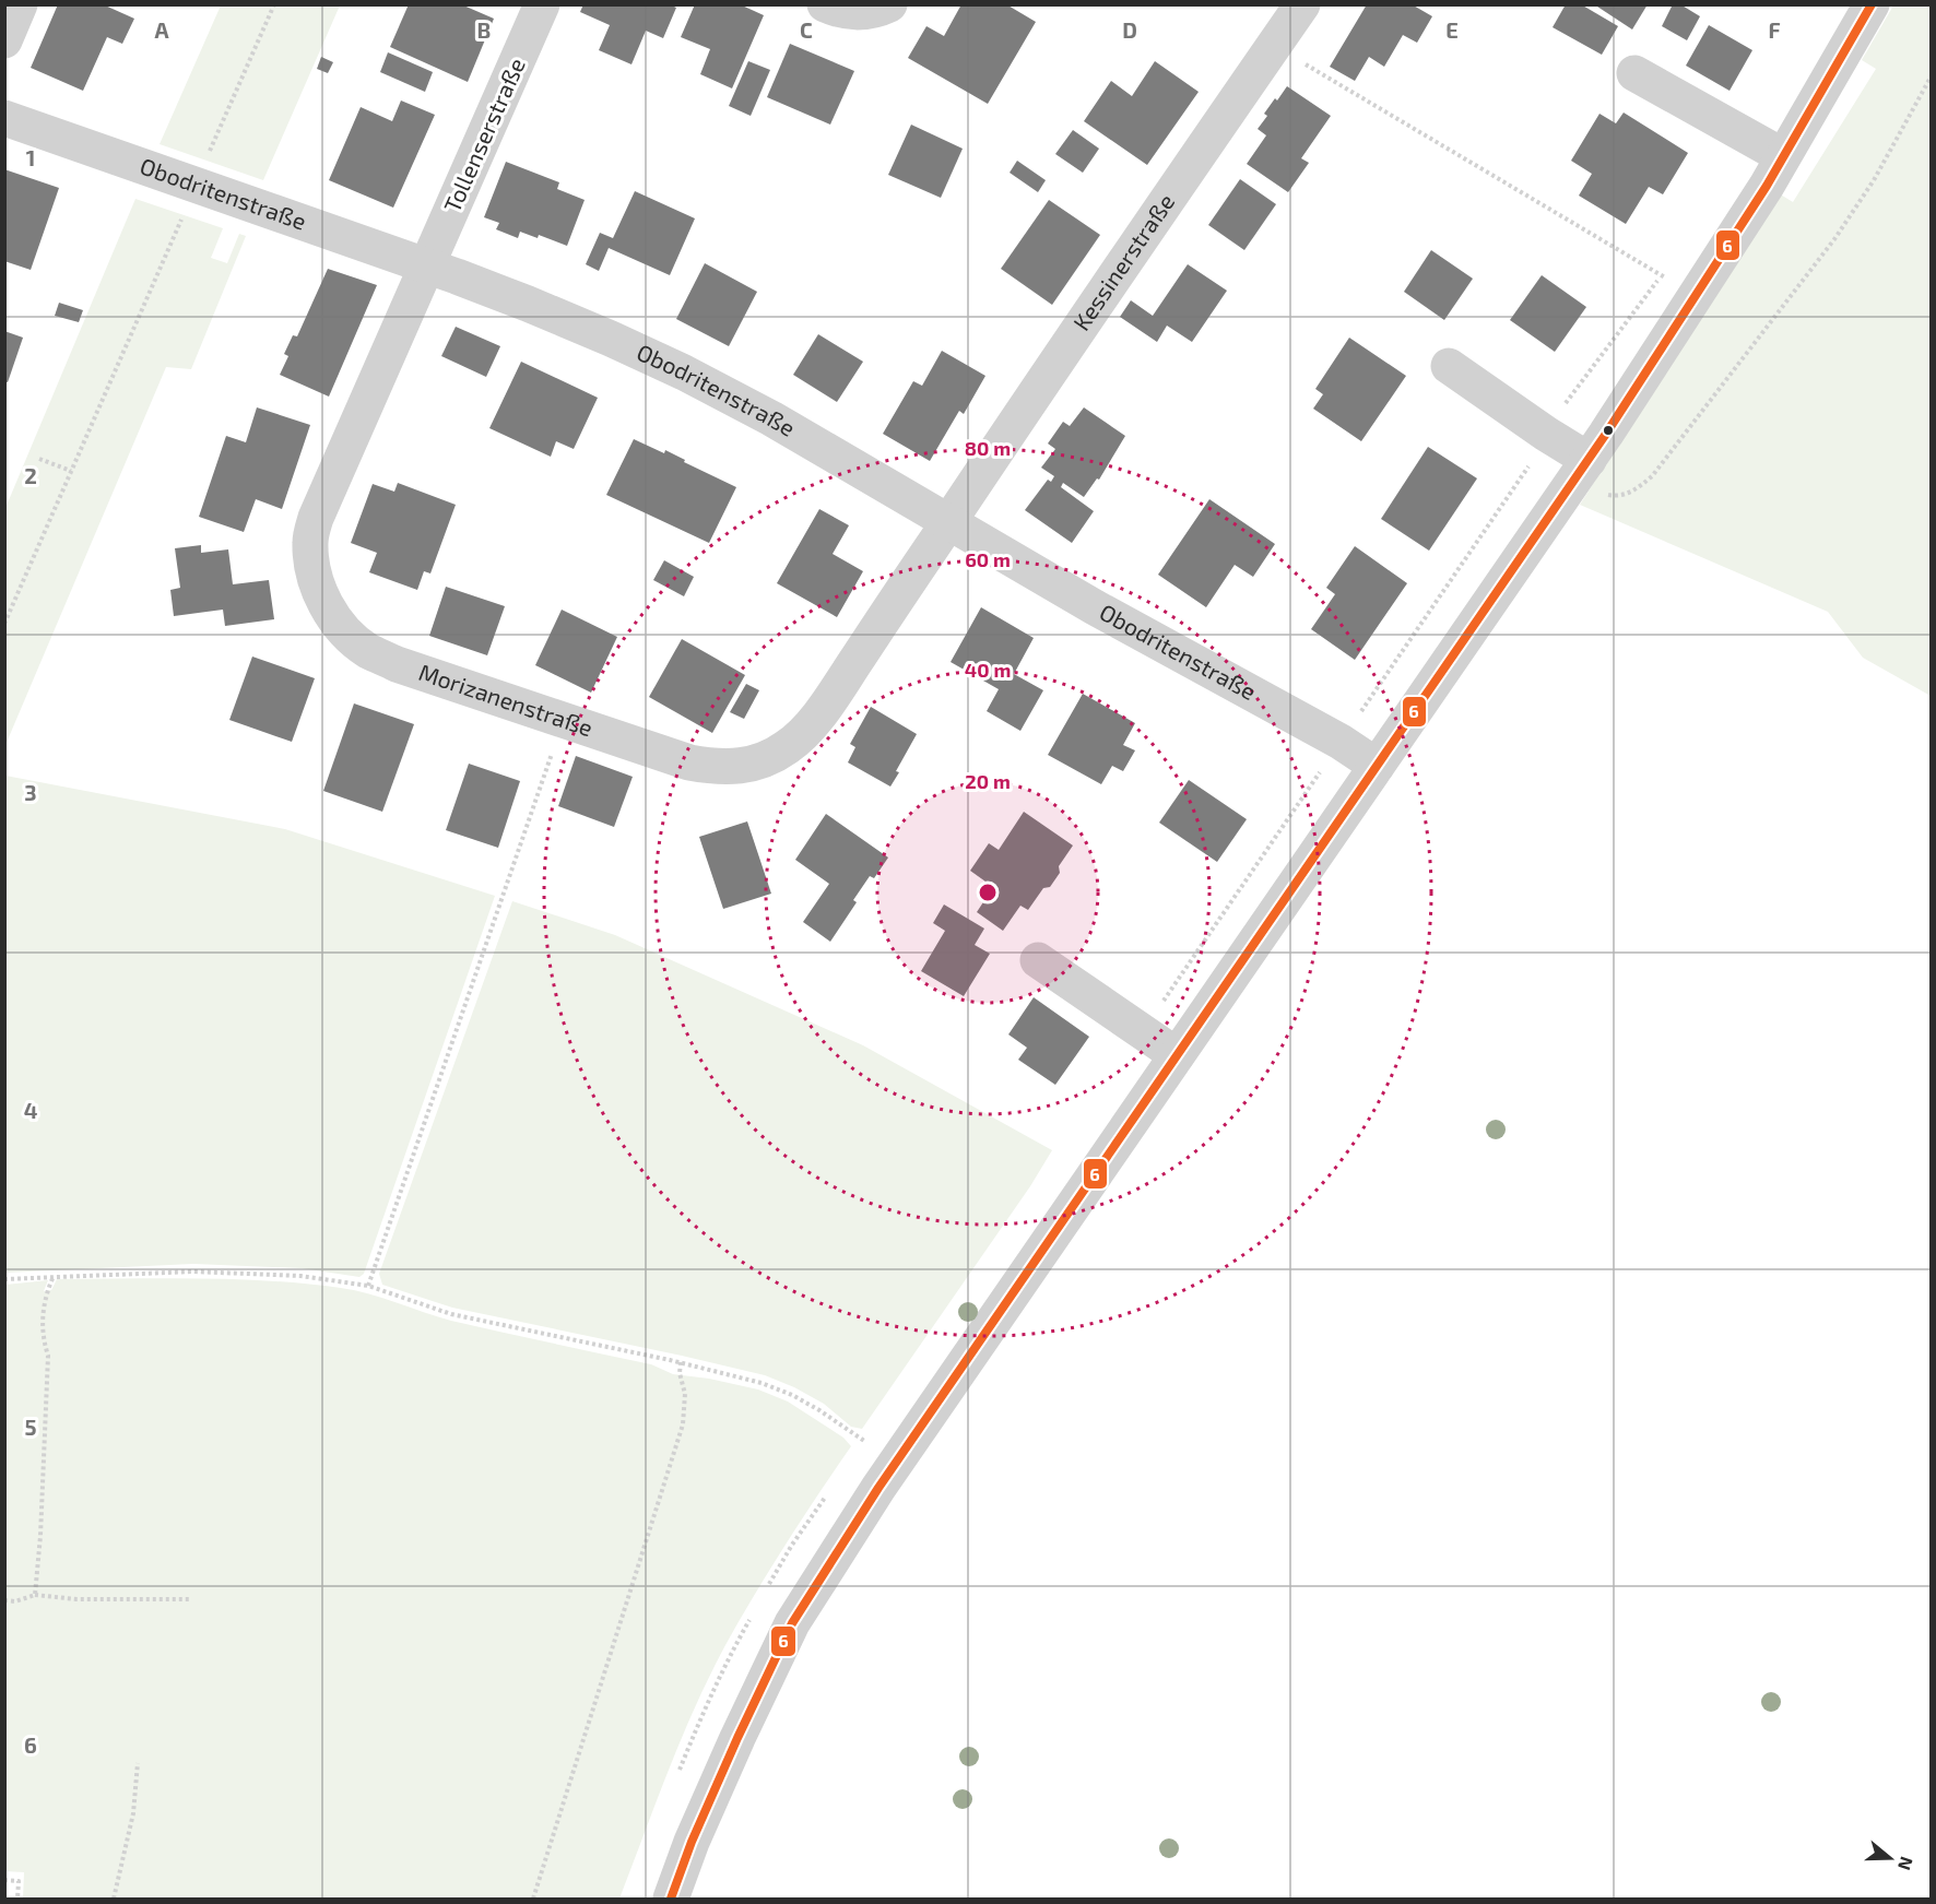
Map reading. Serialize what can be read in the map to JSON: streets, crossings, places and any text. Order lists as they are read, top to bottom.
{
  "streets": {
    "street": [
      "Tollenserstraße",
      "Obodritenstraße",
      "Kessinerstraße",
      "Morizanenstraße"
    ]
  },
  "crossings": [
    ["Tollenserstraße", "Obodritenstraße"],
    ["Tollenserstraße", "Morizanenstraße"],
    ["Obodritenstraße", "Kessinerstraße"],
    ["Obodritenstraße", "Morizanenstraße"],
    ["Kessinerstraße", "Morizanenstraße"]
  ],
  "lines": ["transit line 6"],
  "north": "right",
  "grid": {
    "columns": [
      "A",
      "B",
      "C",
      "D",
      "E",
      "F"
    ],
    "rows": [
      "1",
      "2",
      "3",
      "4",
      "5",
      "6"
    ]
  },
  "rings": [
    "80 m",
    "60 m",
    "40 m",
    "20 m"
  ]
}
